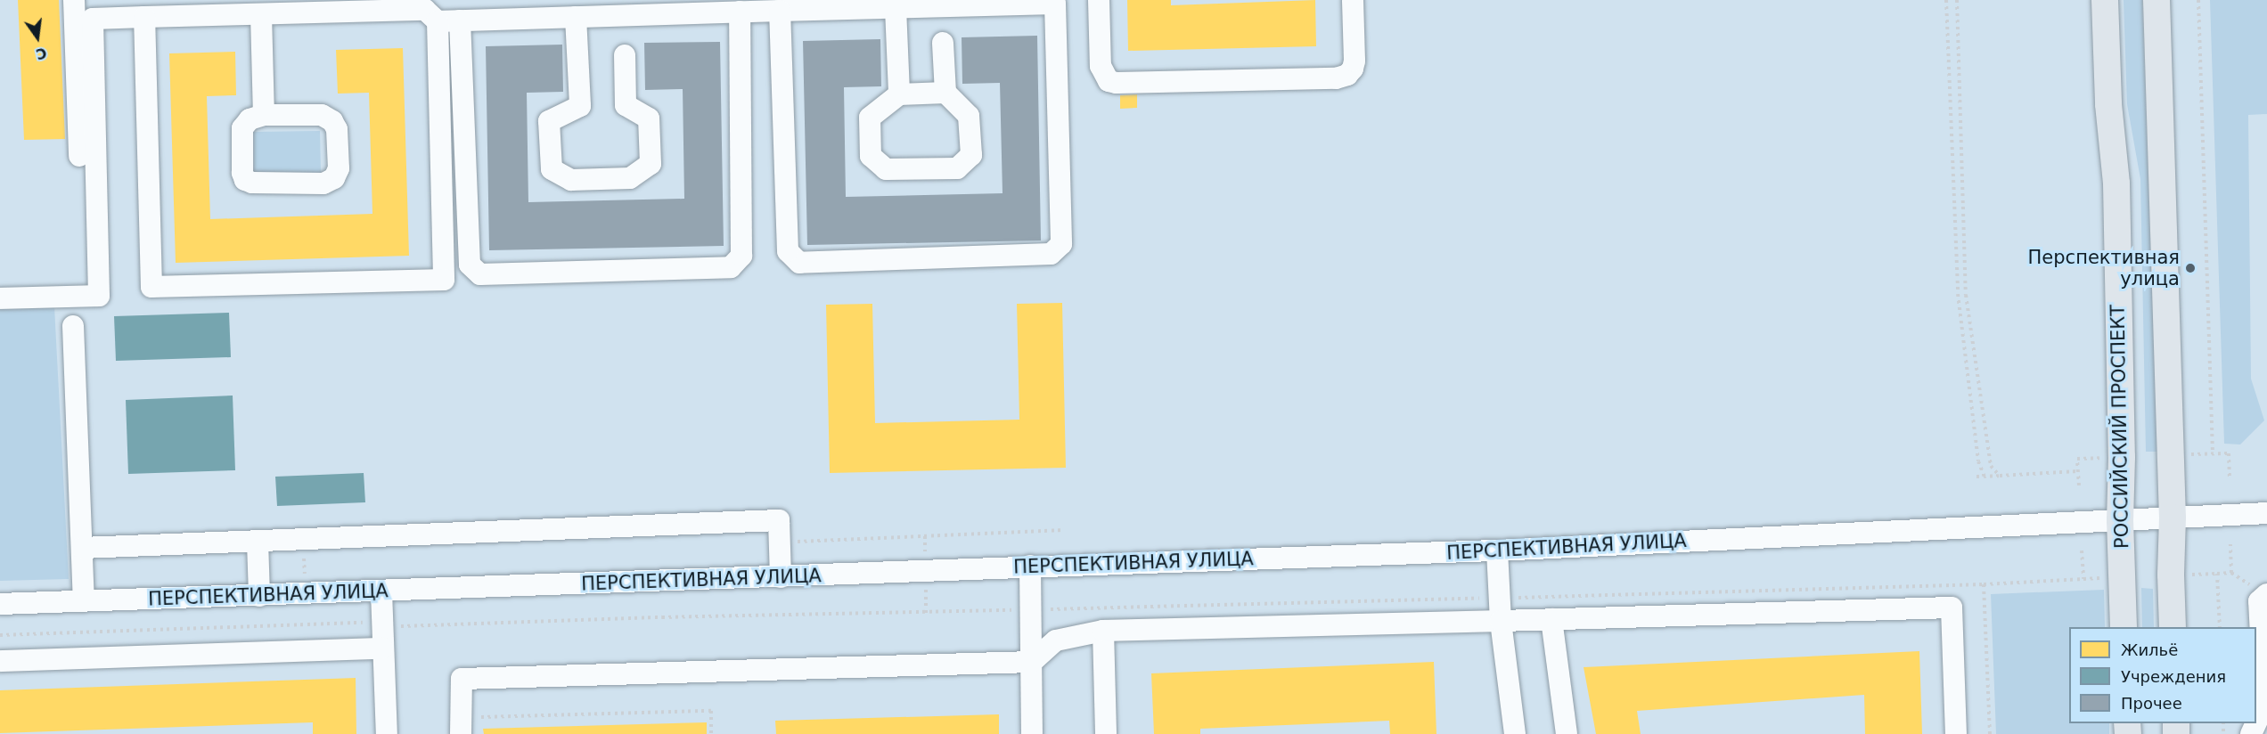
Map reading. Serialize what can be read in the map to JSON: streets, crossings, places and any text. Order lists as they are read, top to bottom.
{
  "streets": {
    "main road": ["РОССИЙСКИЙ ПРОСПЕКТ"],
    "street": ["ПЕРСПЕКТИВНАЯ УЛИЦА"]
  },
  "crossings": [
    ["РОССИЙСКИЙ ПРОСПЕКТ", "ПЕРСПЕКТИВНАЯ УЛИЦА"]
  ],
  "places": ["Перспективная улица"],
  "legend": ["Жильё", "Учреждения", "Прочее"],
  "north": "bottom"
}
